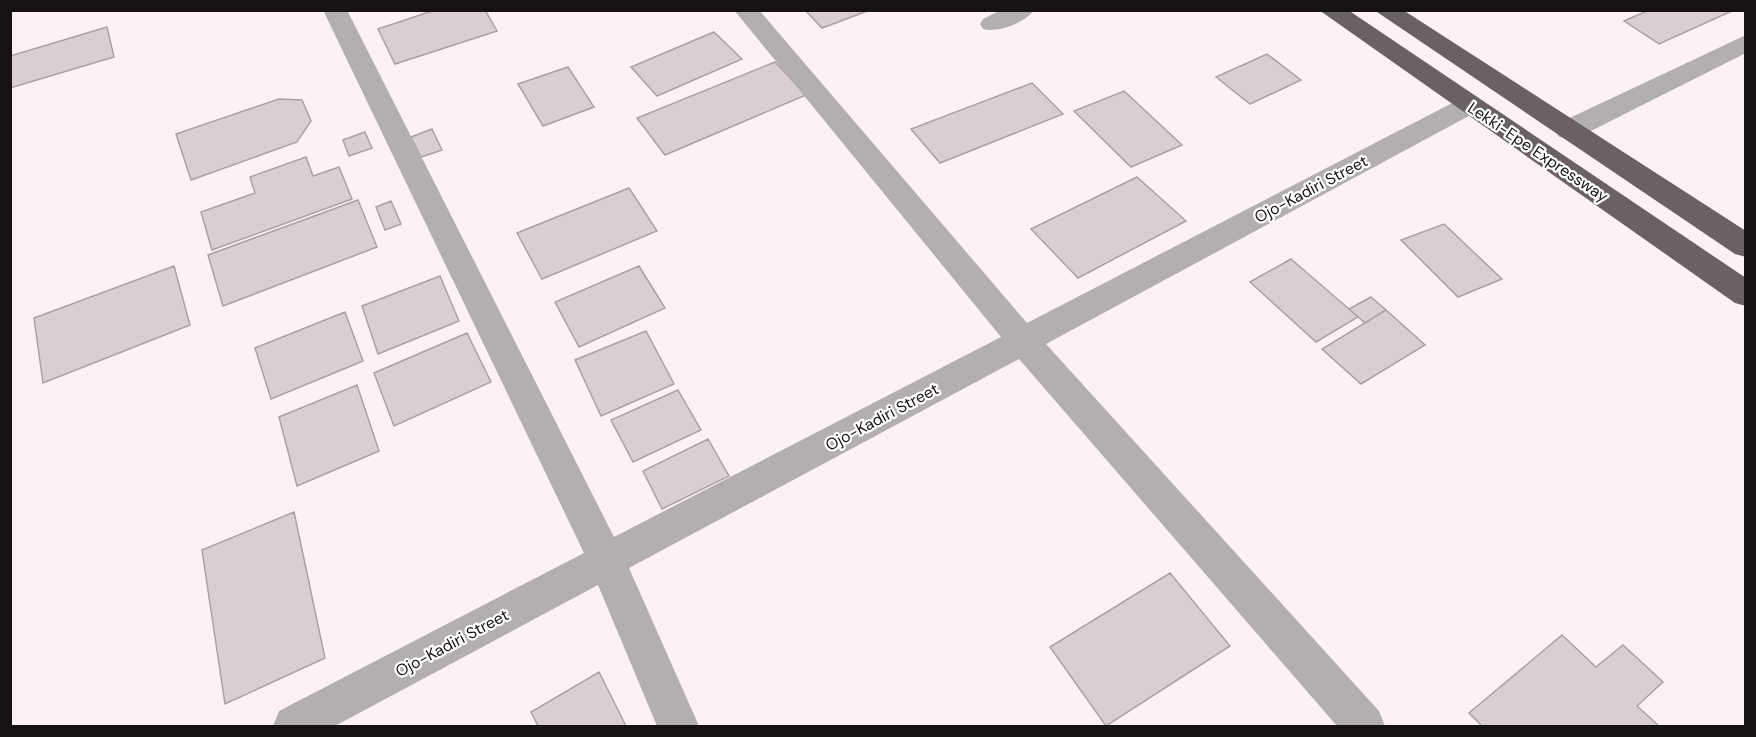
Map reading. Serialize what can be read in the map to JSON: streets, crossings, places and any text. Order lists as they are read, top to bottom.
{
  "streets": {
    "highway": ["Lekki-Epe Expressway"],
    "street": ["Ojo-Kadiri Street"]
  },
  "crossings": [
    ["Lekki-Epe Expressway", "Ojo-Kadiri Street"]
  ]
}
